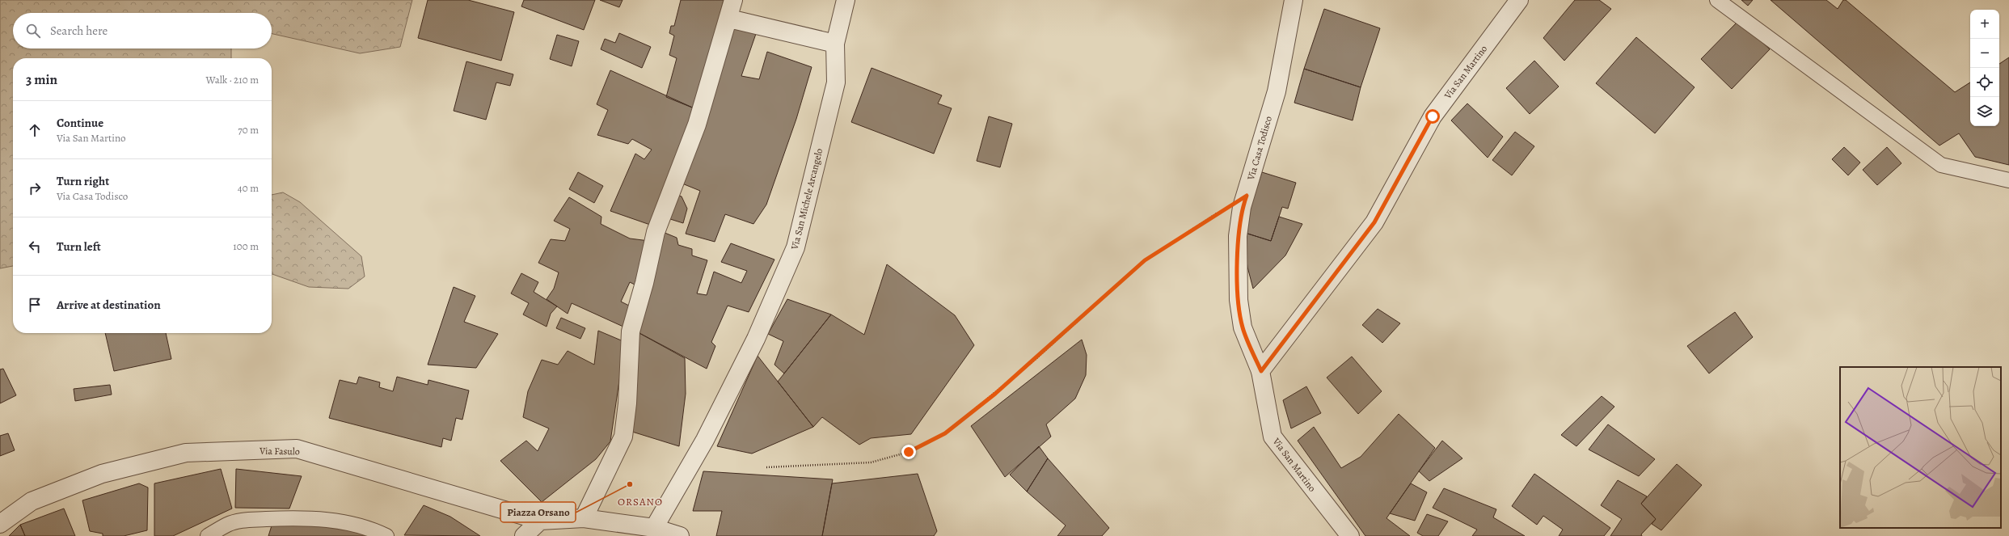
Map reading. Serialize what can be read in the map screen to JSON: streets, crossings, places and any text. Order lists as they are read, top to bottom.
{
  "streets": {
    "street": [
      "Via San Martino",
      "Via Casa Todisco",
      "Via San Michele Arcangelo",
      "Via Fasulo"
    ]
  },
  "crossings": [
    ["Via San Martino", "Via Casa Todisco"],
    ["Via San Michele Arcangelo", "Via Fasulo"]
  ],
  "districts": ["ORSANO"],
  "places": ["Piazza Orsano"],
  "page": {
    "map_buttons": ["+", "−"],
    "search": "Search here",
    "heading": ["3 min", "Walk · 210 m"],
    "list": [
      ["Continue", "Via San Martino", "70 m"],
      ["Turn right", "Via Casa Todisco", "40 m"],
      ["Turn left", "100 m"],
      "Arrive at destination"
    ]
  }
}
